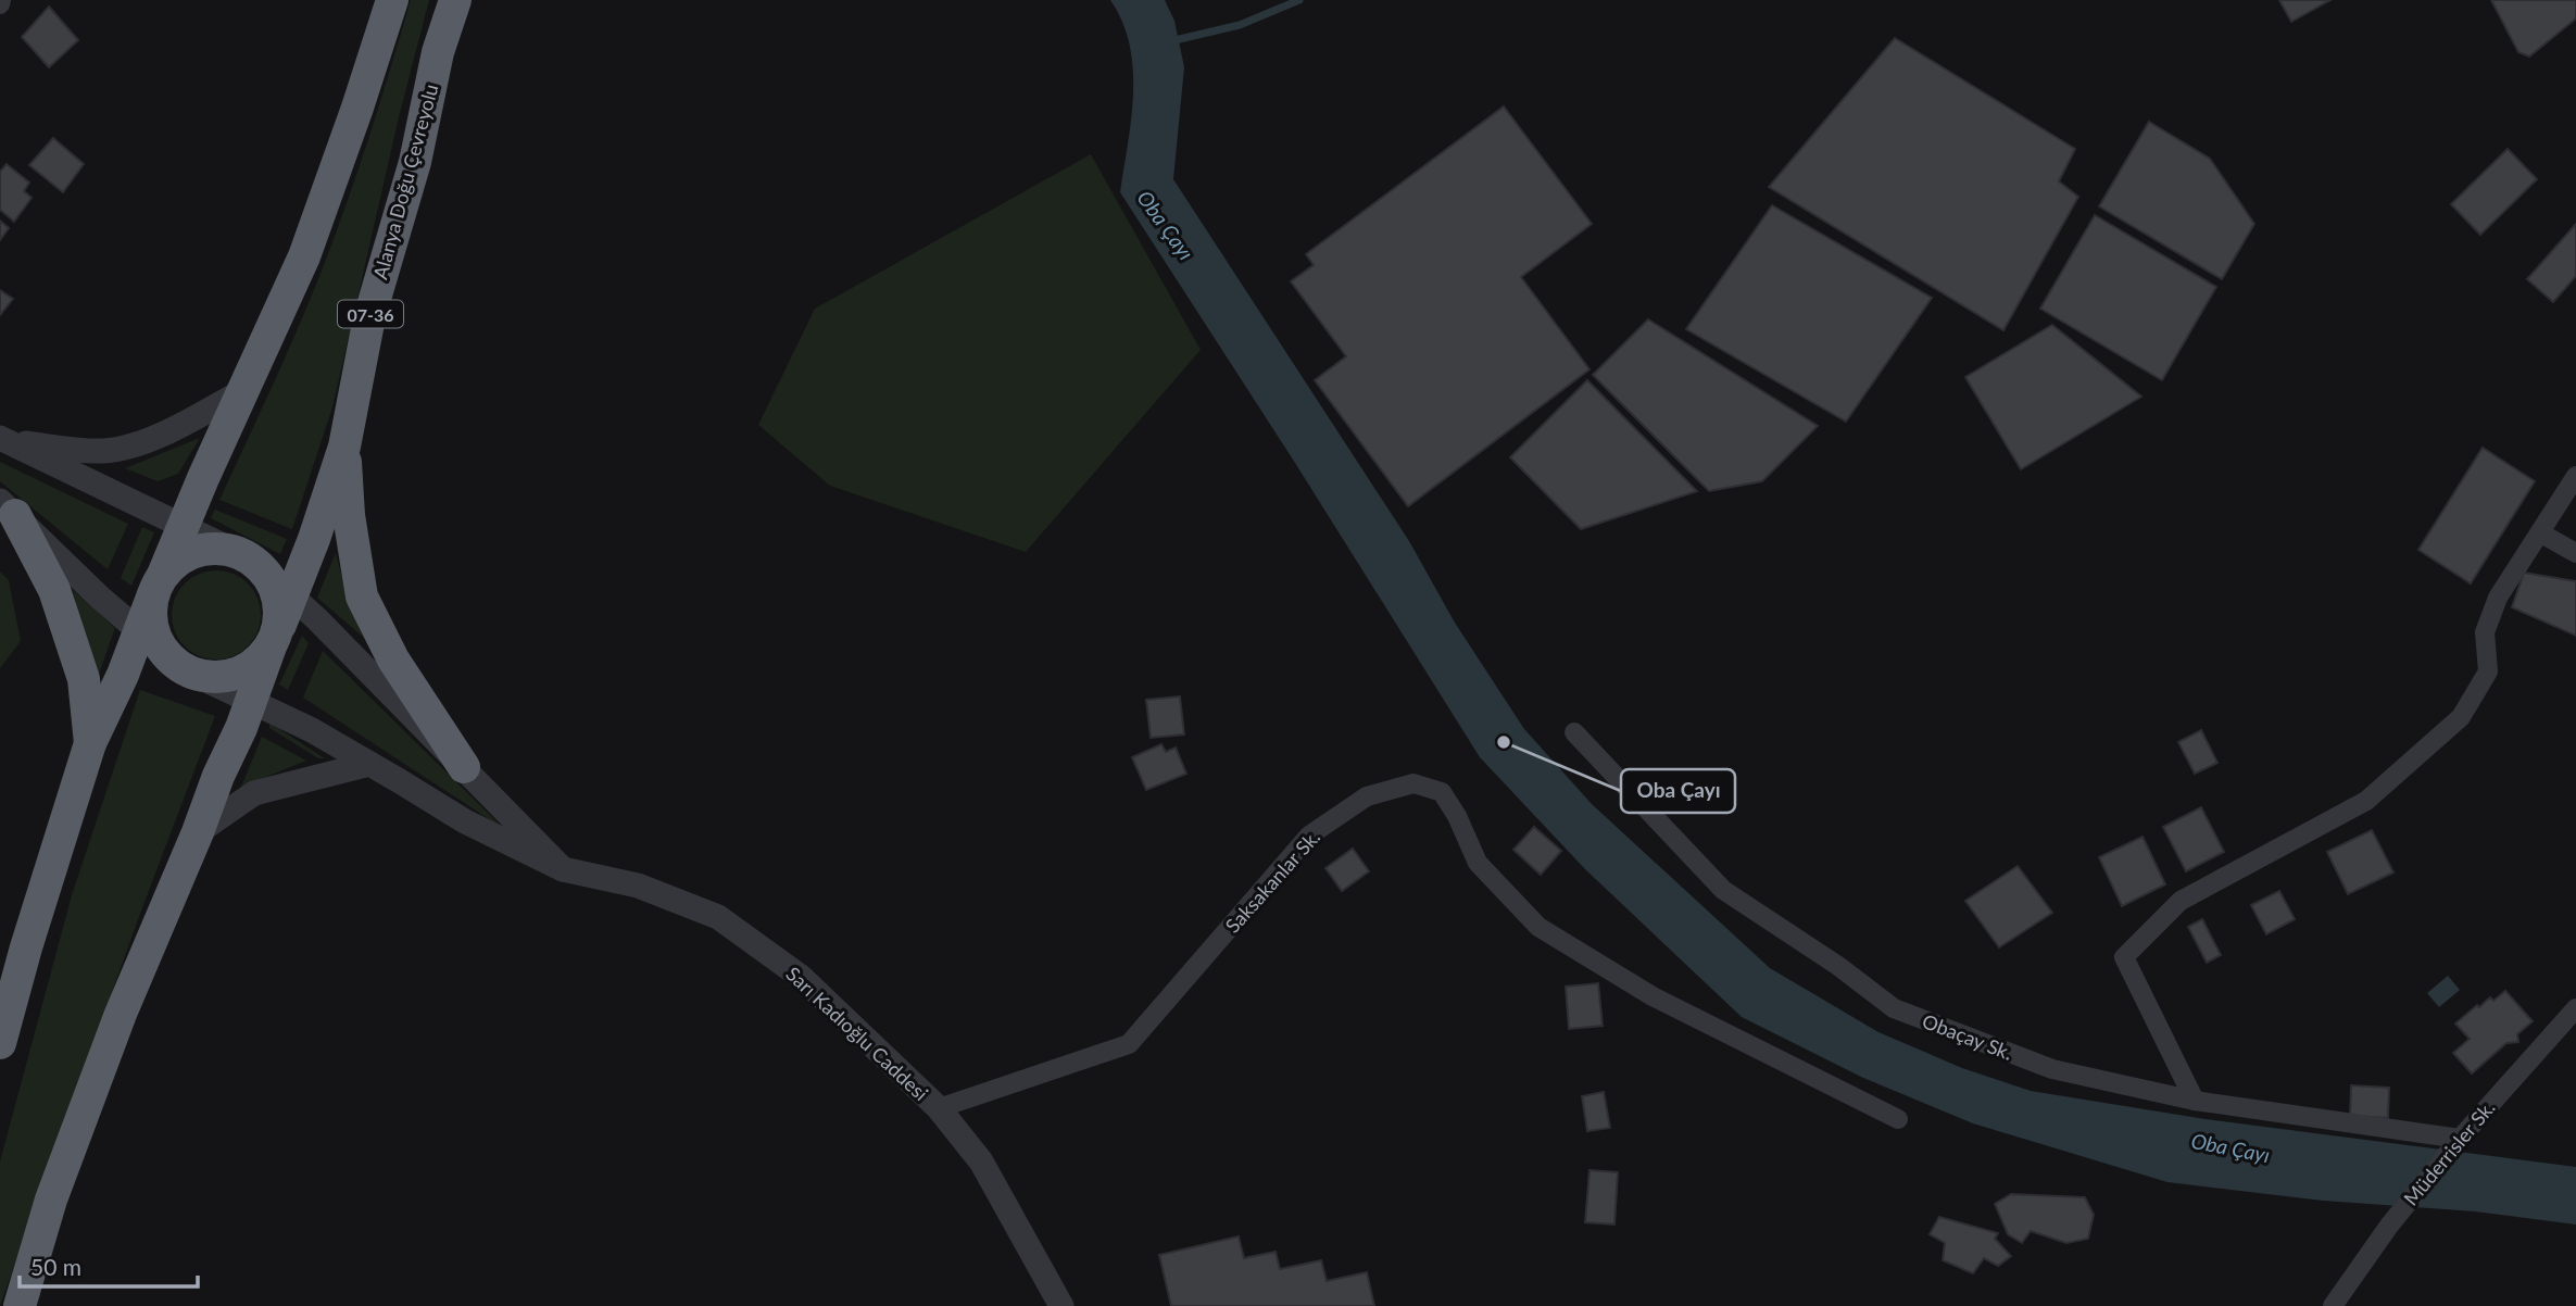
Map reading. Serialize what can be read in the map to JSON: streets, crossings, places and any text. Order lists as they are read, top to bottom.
{
  "streets": {
    "highway": ["Alanya Doğu Çevreyolu", "07-36"],
    "street": [
      "Saksakanlar Sk.",
      "Sarı Kadıoğlu Caddesi",
      "Obaçay Sk.",
      "Müderrisler Sk."
    ]
  },
  "crossings": [
    ["Alanya Doğu Çevreyolu", "07-36"],
    ["Alanya Doğu Çevreyolu", "Sarı Kadıoğlu Caddesi"],
    ["07-36", "Sarı Kadıoğlu Caddesi"],
    ["Saksakanlar Sk.", "Sarı Kadıoğlu Caddesi"],
    ["Obaçay Sk.", "Müderrisler Sk."]
  ],
  "water": ["Oba Çayı"],
  "places": ["Oba Çayı"],
  "scale_bar": "50 m"
}
